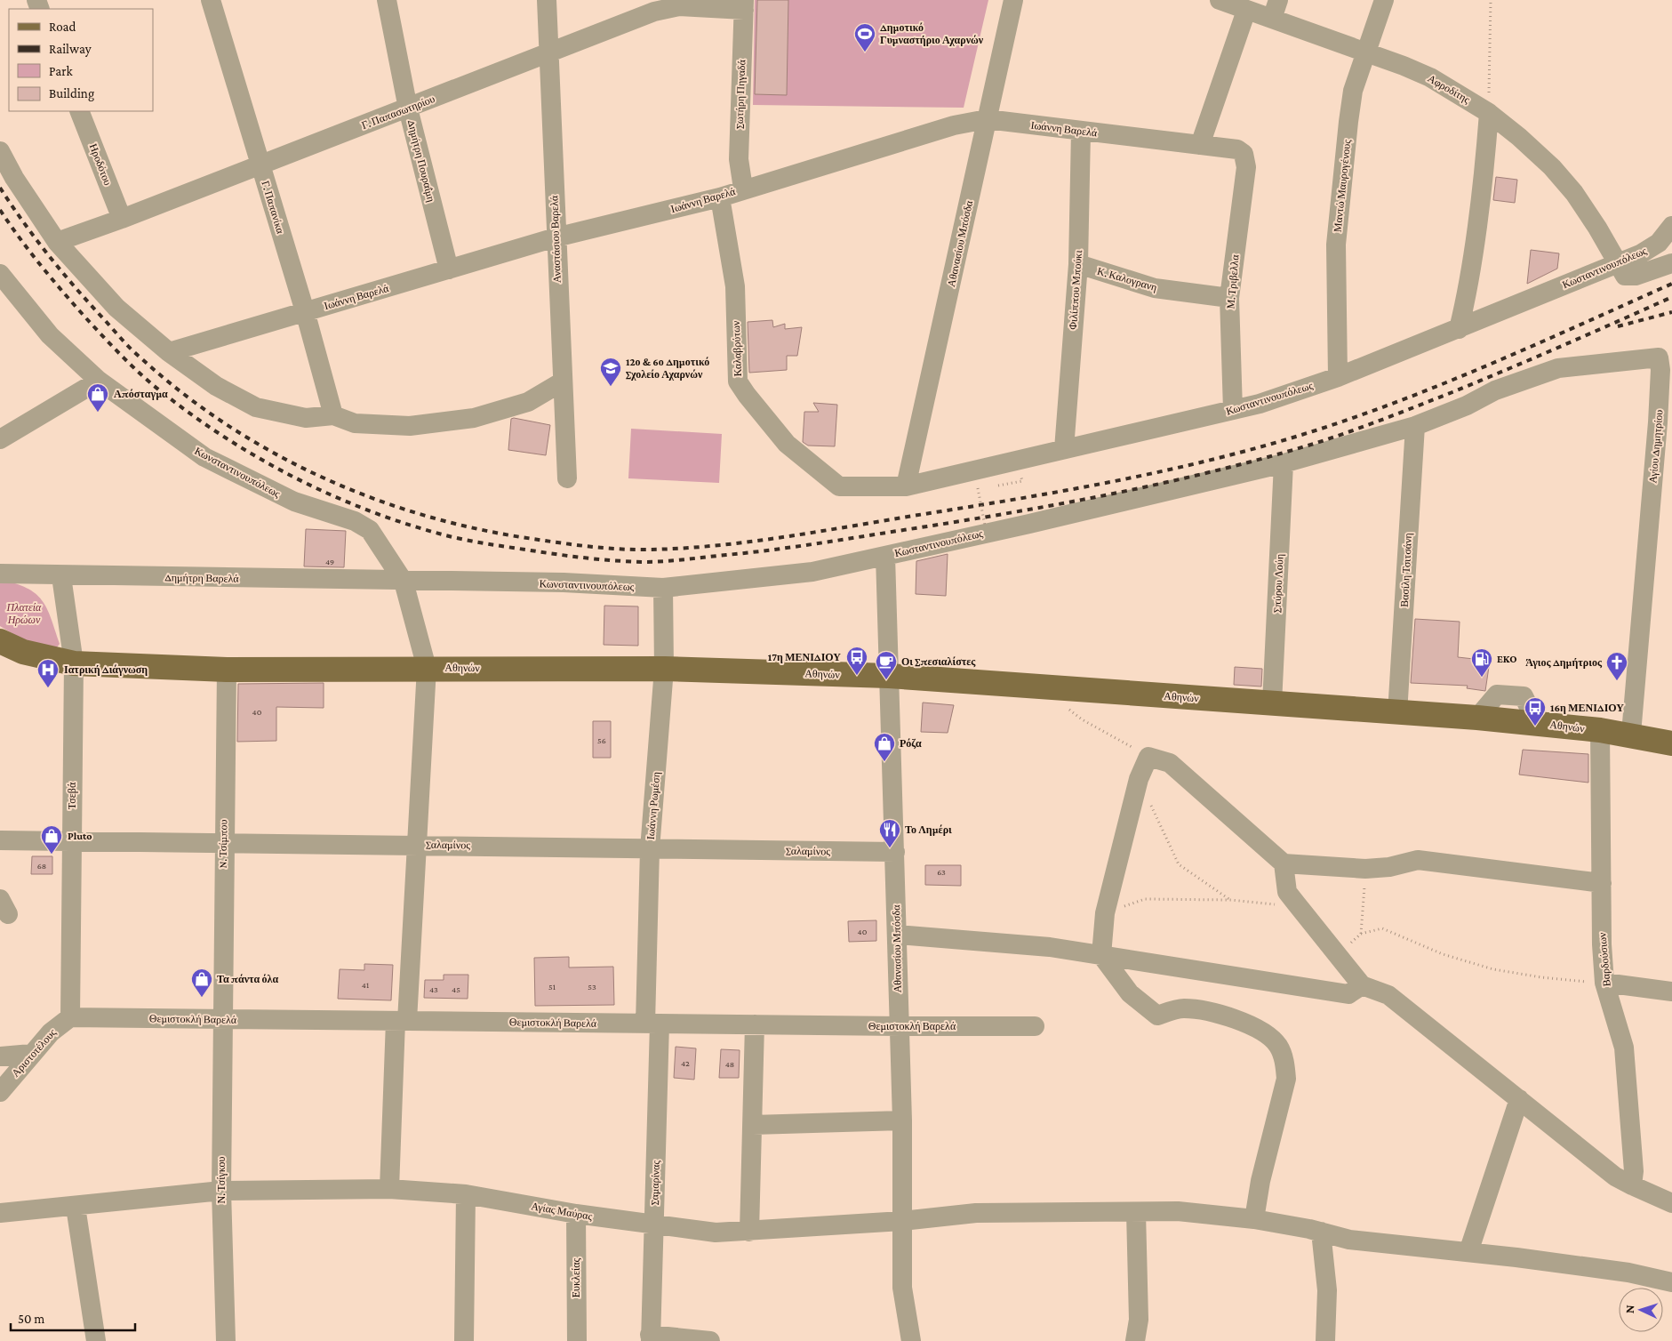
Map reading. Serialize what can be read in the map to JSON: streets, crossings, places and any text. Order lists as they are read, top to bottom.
{
  "streets": {
    "main road": ["Αθηνών"],
    "street": [
      "Αφροδίτης",
      "Σωτήρη Πηγαδά",
      "Γ. Παπασωτηρίου",
      "Ιωάννη Βαρελά",
      "Δημήτρη Πουραΐμη",
      "Ηροδότου",
      "Μαντώ Μαυρογένους",
      "Γ. Παπανίκα",
      "Αναστάσιου Βαρελά",
      "Αθανασίου Μπόσδα",
      "Κωσταντινουπόλεως",
      "Κ. Καλογρανη",
      "Μ. Τριβελλα",
      "Φιλίππου Μπούκι",
      "Καλαβρύτων",
      "Αγίου Δημητρίου",
      "Κωνσταντινουπόλεως",
      "Βασίλη Τσιτσάνη",
      "Δημήτρη Βαρελά",
      "Σπύρου Λούη",
      "Τσεβά",
      "Ιωάννη Ρωμέση",
      "N. Τσίμπου",
      "Σαλαμίνος",
      "Βαρδούσιων",
      "Θεμιστοκλή Βαρελά",
      "Αριστοτέλους",
      "Ν. Τσίγκου",
      "Σαμαρίνας",
      "Αγίας Μαύρας",
      "Ευκλείας"
    ]
  },
  "crossings": [
    ["Αφροδίτης", "Μαντώ Μαυρογένους"],
    ["Αφροδίτης", "Κωσταντινουπόλεως"],
    ["Σωτήρη Πηγαδά", "Γ. Παπασωτηρίου"],
    ["Σωτήρη Πηγαδά", "Ιωάννη Βαρελά"],
    ["Γ. Παπασωτηρίου", "Δημήτρη Πουραΐμη"],
    ["Γ. Παπασωτηρίου", "Ηροδότου"],
    ["Γ. Παπασωτηρίου", "Γ. Παπανίκα"],
    ["Γ. Παπασωτηρίου", "Αναστάσιου Βαρελά"],
    ["Ιωάννη Βαρελά", "Δημήτρη Πουραΐμη"],
    ["Ιωάννη Βαρελά", "Γ. Παπανίκα"],
    ["Ιωάννη Βαρελά", "Αναστάσιου Βαρελά"],
    ["Ιωάννη Βαρελά", "Αθανασίου Μπόσδα"],
    ["Ιωάννη Βαρελά", "Μ. Τριβελλα"],
    ["Ιωάννη Βαρελά", "Φιλίππου Μπούκι"],
    ["Ιωάννη Βαρελά", "Καλαβρύτων"],
    ["Μαντώ Μαυρογένους", "Κωσταντινουπόλεως"],
    ["Αθανασίου Μπόσδα", "Κωσταντινουπόλεως"],
    ["Αθανασίου Μπόσδα", "Αθηνών"],
    ["Αθανασίου Μπόσδα", "Σαλαμίνος"],
    ["Αθανασίου Μπόσδα", "Θεμιστοκλή Βαρελά"],
    ["Αθανασίου Μπόσδα", "Αγίας Μαύρας"],
    ["Κωσταντινουπόλεως", "Μ. Τριβελλα"],
    ["Κωσταντινουπόλεως", "Φιλίππου Μπούκι"],
    ["Κωσταντινουπόλεως", "Καλαβρύτων"],
    ["Κωσταντινουπόλεως", "Αγίου Δημητρίου"],
    ["Κωσταντινουπόλεως", "Κωνσταντινουπόλεως"],
    ["Κωσταντινουπόλεως", "Βασίλη Τσιτσάνη"],
    ["Κωσταντινουπόλεως", "Σπύρου Λούη"],
    ["Κωσταντινουπόλεως", "Ιωάννη Ρωμέση"],
    ["Κ. Καλογρανη", "Μ. Τριβελλα"],
    ["Κ. Καλογρανη", "Φιλίππου Μπούκι"],
    ["Αγίου Δημητρίου", "Αθηνών"],
    ["Κωνσταντινουπόλεως", "Δημήτρη Βαρελά"],
    ["Κωνσταντινουπόλεως", "Αθηνών"],
    ["Κωνσταντινουπόλεως", "Ιωάννη Ρωμέση"],
    ["Κωνσταντινουπόλεως", "Σαλαμίνος"],
    ["Κωνσταντινουπόλεως", "Θεμιστοκλή Βαρελά"],
    ["Κωνσταντινουπόλεως", "Αγίας Μαύρας"],
    ["Βασίλη Τσιτσάνη", "Αθηνών"],
    ["Δημήτρη Βαρελά", "Τσεβά"],
    ["Σπύρου Λούη", "Αθηνών"],
    ["Αθηνών", "Τσεβά"],
    ["Αθηνών", "Ιωάννη Ρωμέση"],
    ["Αθηνών", "N. Τσίμπου"],
    ["Αθηνών", "Βαρδούσιων"],
    ["Τσεβά", "Σαλαμίνος"],
    ["Τσεβά", "Θεμιστοκλή Βαρελά"],
    ["Τσεβά", "Αριστοτέλους"],
    ["Ιωάννη Ρωμέση", "Σαλαμίνος"],
    ["Ιωάννη Ρωμέση", "Θεμιστοκλή Βαρελά"],
    ["Ιωάννη Ρωμέση", "Σαμαρίνας"],
    ["N. Τσίμπου", "Σαλαμίνος"],
    ["N. Τσίμπου", "Θεμιστοκλή Βαρελά"],
    ["N. Τσίμπου", "Ν. Τσίγκου"],
    ["Θεμιστοκλή Βαρελά", "Αριστοτέλους"],
    ["Θεμιστοκλή Βαρελά", "Ν. Τσίγκου"],
    ["Θεμιστοκλή Βαρελά", "Σαμαρίνας"],
    ["Ν. Τσίγκου", "Αγίας Μαύρας"],
    ["Σαμαρίνας", "Αγίας Μαύρας"],
    ["Αγίας Μαύρας", "Ευκλείας"]
  ],
  "parks": ["Πλατεία Ηρώων"],
  "places": {
    "sports": ["Δημοτικό Γυμναστήριο Αχαρνών"],
    "school or university": ["12ο & 6ο Δημοτικό Σχολείο Αχαρνών"],
    "shop": [
      "Απόσταγμα",
      "Ρόζα",
      "Pluto",
      "Τα πάντα όλα"
    ],
    "bus stop": ["17η ΜΕΝΙΔΙΟΥ", "16η ΜΕΝΙΔΙΟΥ"],
    "fuel station": ["EKO"],
    "cafe": ["Οι Σπεσιαλίστες"],
    "church": ["Άγιος Δημήτριος"],
    "hospital": ["Ιατρική Διάγνωση"],
    "restaurant": ["Το Λημέρι"]
  },
  "house_numbers": [
    "49",
    "40",
    "56",
    "68",
    "63",
    "40",
    "41",
    "51",
    "53",
    "43",
    "45",
    "42",
    "48"
  ],
  "legend": [
    "Road",
    "Railway",
    "Park",
    "Building"
  ],
  "scale_bar": "50 m",
  "north": "left"
}
